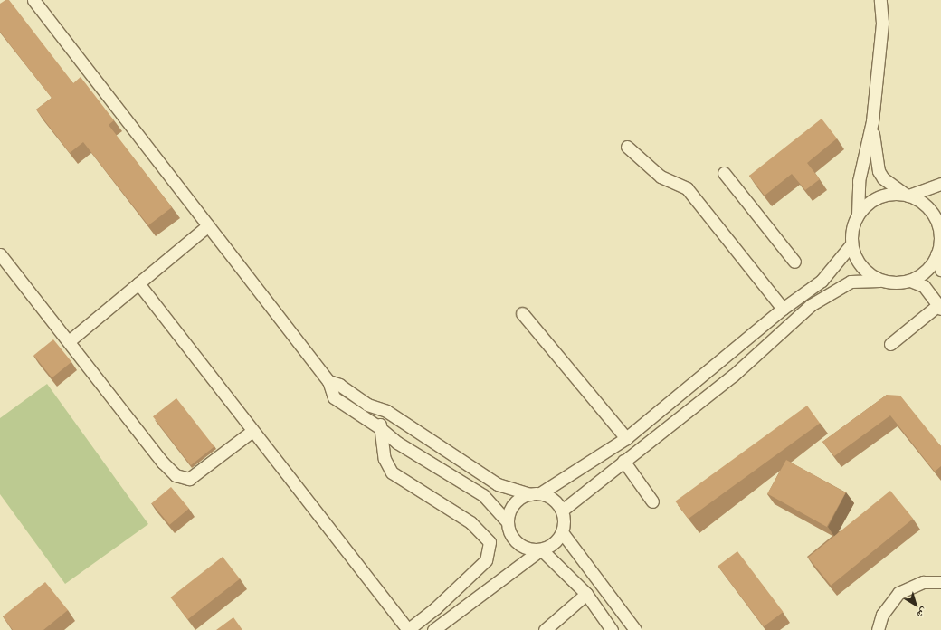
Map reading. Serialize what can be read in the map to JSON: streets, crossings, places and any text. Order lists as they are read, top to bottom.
{
  "north": "bottom right"
}
